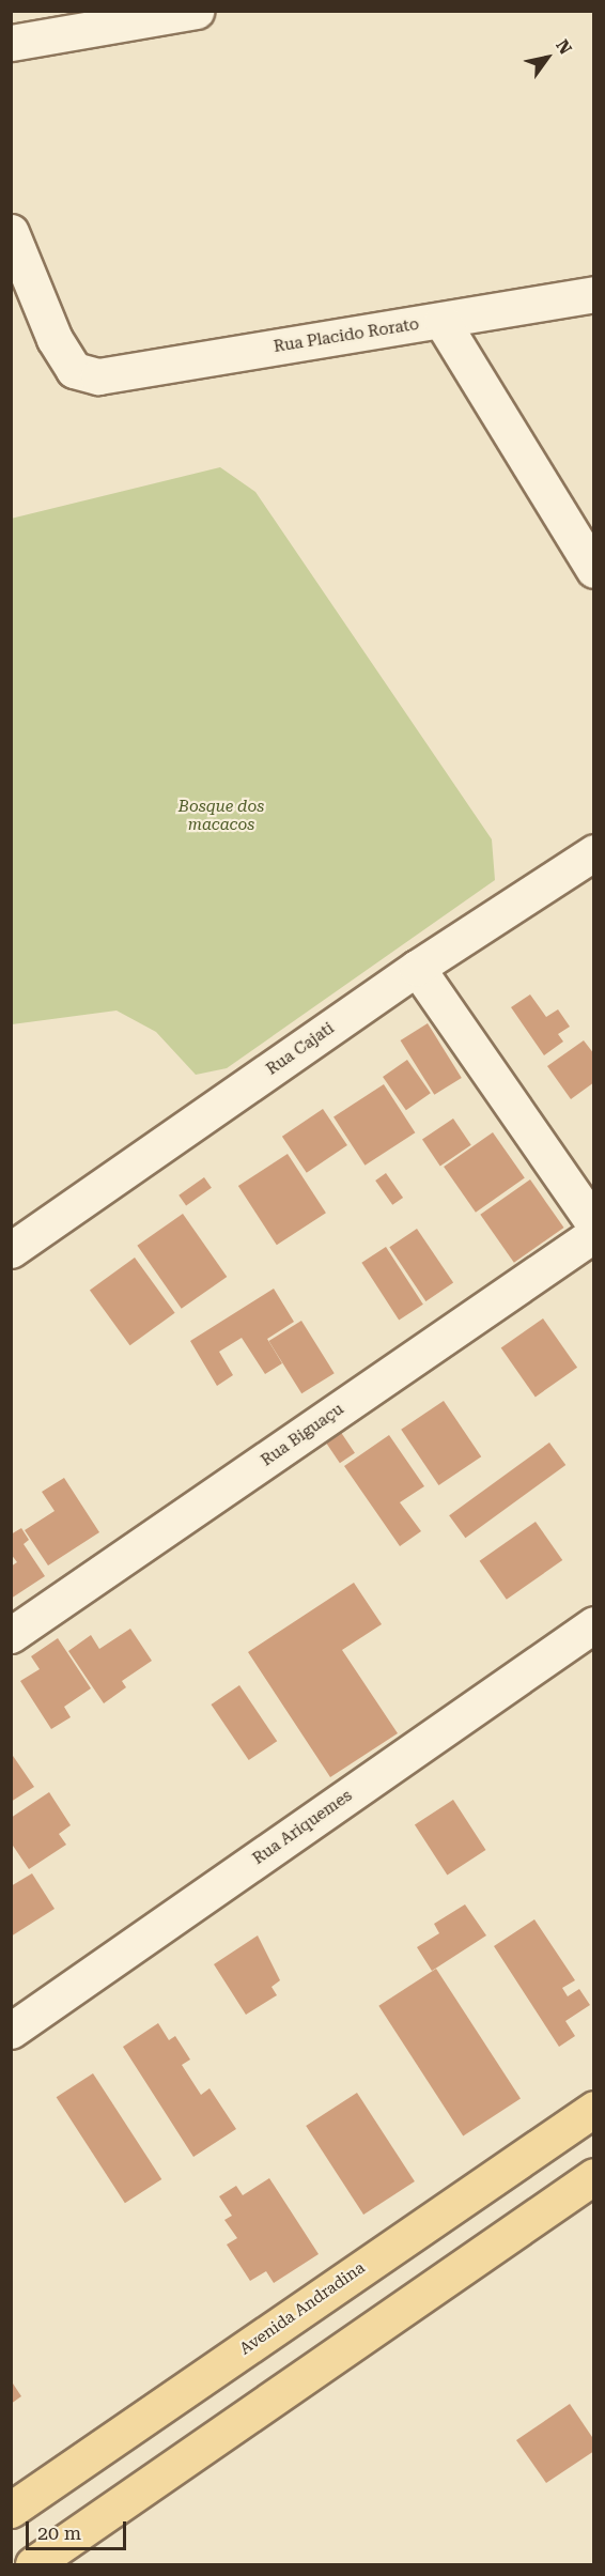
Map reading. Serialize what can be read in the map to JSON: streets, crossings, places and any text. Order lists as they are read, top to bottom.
{
  "streets": {
    "main road": ["Avenida Andradina"],
    "street": [
      "Rua Placido Rorato",
      "Rua Cajati",
      "Rua Biguaçu",
      "Rua Ariquemes"
    ]
  },
  "parks": ["Bosque dos macacos"],
  "scale_bar": "20 m",
  "north": "top right"
}
